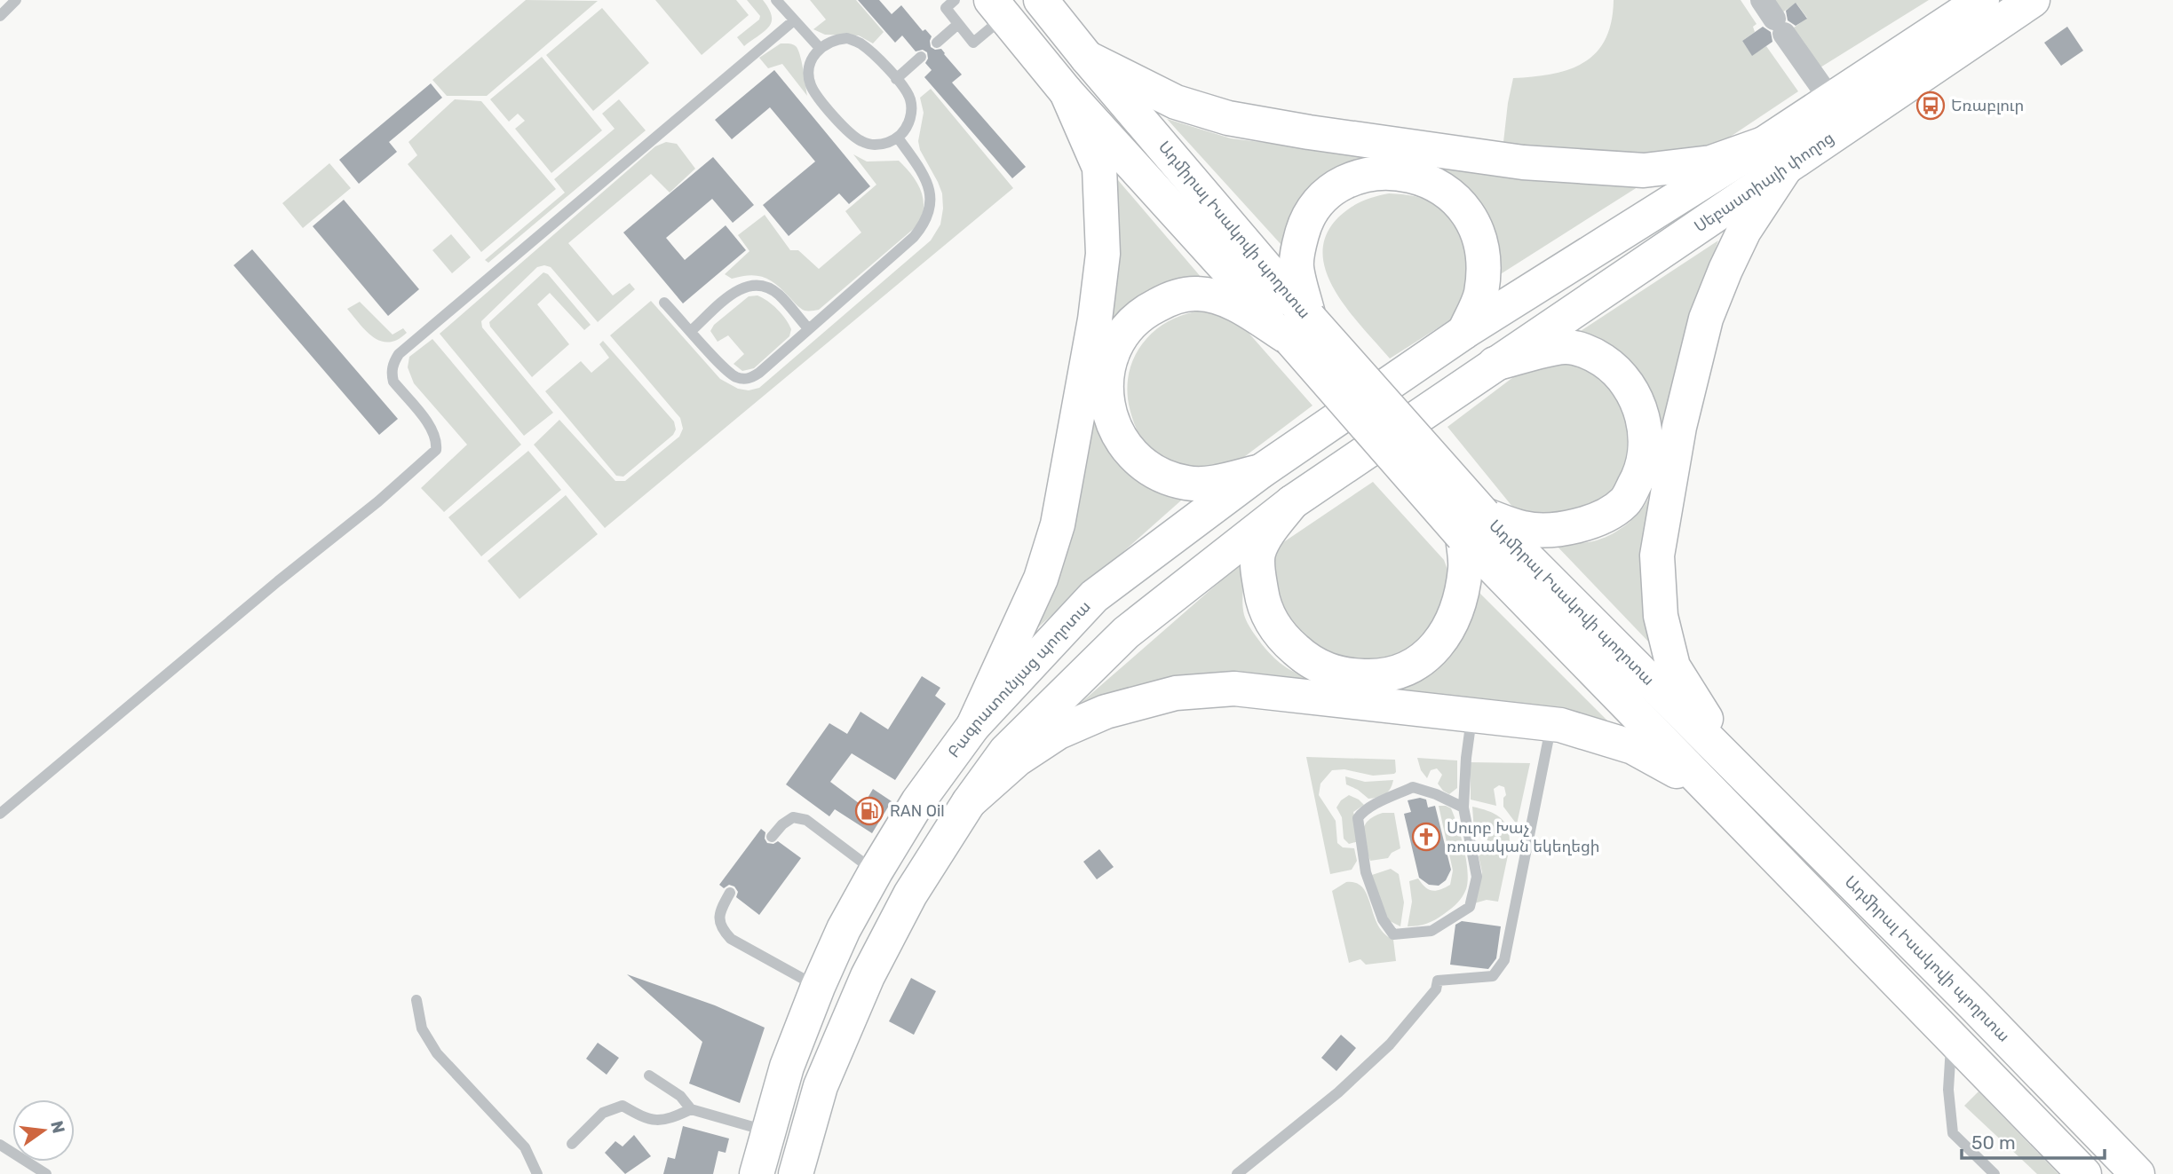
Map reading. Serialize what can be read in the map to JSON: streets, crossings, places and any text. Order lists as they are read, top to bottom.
{
  "streets": {
    "main road": ["Սեբաստիայի փողոց", "Ադմիրալ Իսակովի պողոտա", "Բագրատունյաց պողոտա"]
  },
  "crossings": [
    ["Սեբաստիայի փողոց", "Բագրատունյաց պողոտա"]
  ],
  "places": {
    "bus stop": ["Եռաբլուր"],
    "fuel station": ["RAN Oil"],
    "church": ["Սուրբ Խաչ ռուսական եկեղեցի"]
  },
  "scale_bar": "50 m",
  "north": "right"
}
